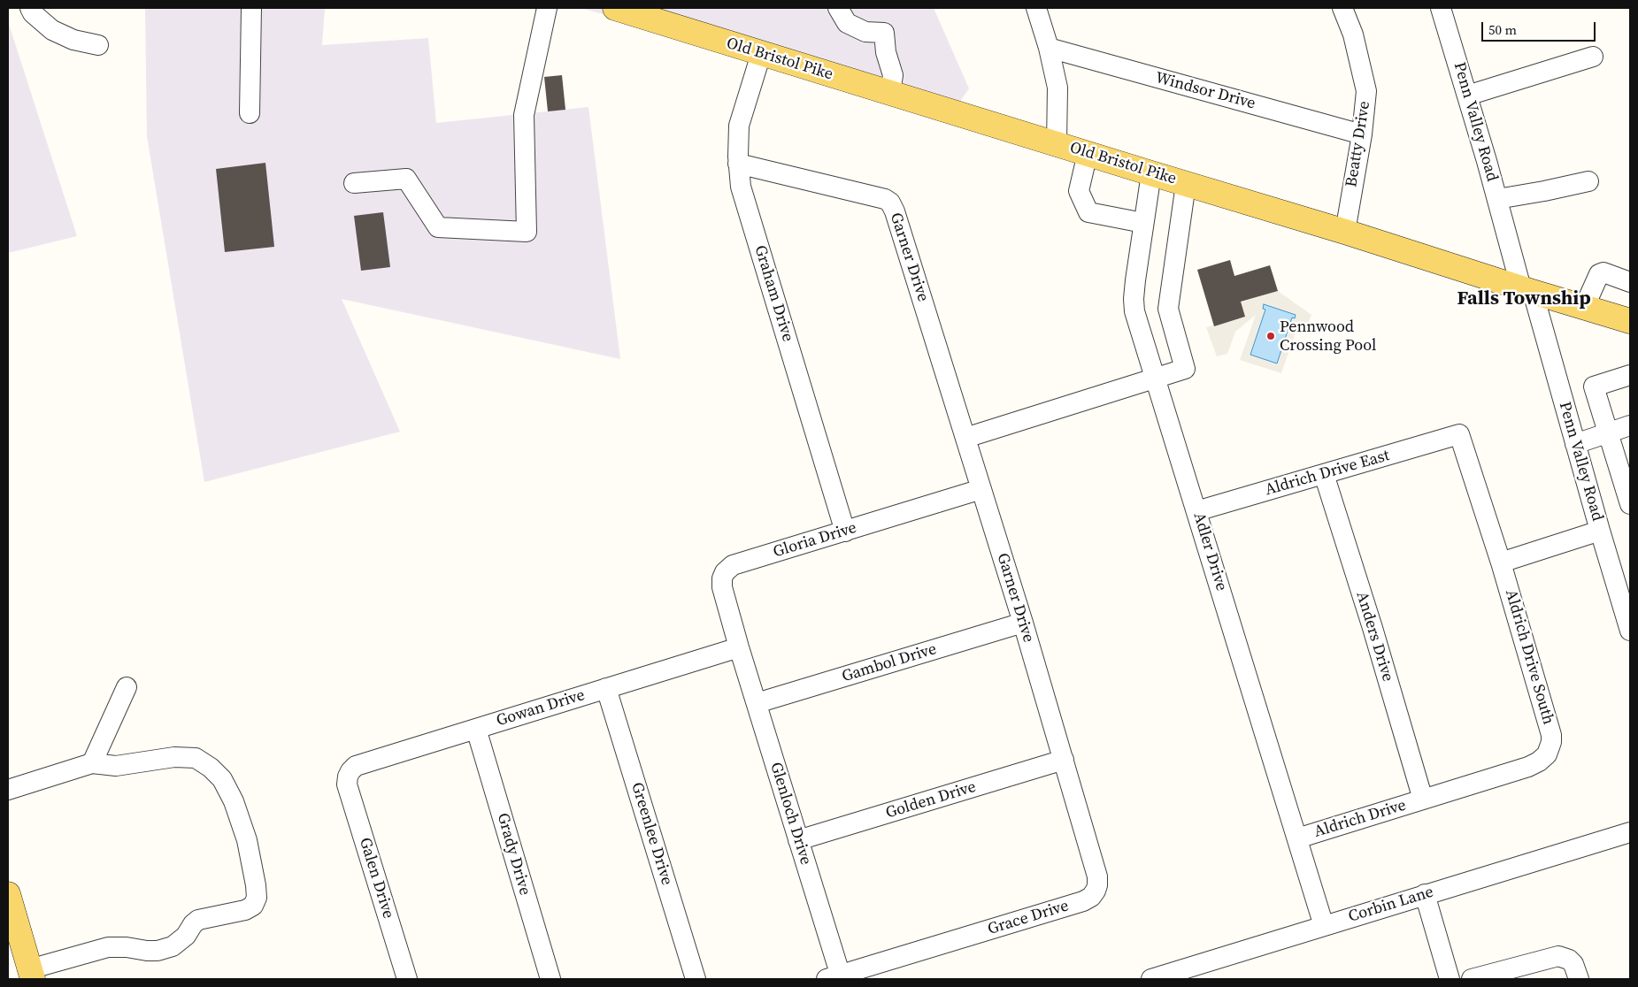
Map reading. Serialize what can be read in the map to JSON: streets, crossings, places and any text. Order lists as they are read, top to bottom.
{
  "streets": {
    "main road": ["Old Bristol Pike"],
    "street": [
      "Windsor Drive",
      "Penn Valley Road",
      "Beatty Drive",
      "Garner Drive",
      "Graham Drive",
      "Aldrich Drive East",
      "Gloria Drive",
      "Adler Drive",
      "Anders Drive",
      "Aldrich Drive South",
      "Gambol Drive",
      "Gowan Drive",
      "Golden Drive",
      "Glenloch Drive",
      "Aldrich Drive",
      "Greenlee Drive",
      "Grady Drive",
      "Galen Drive",
      "Corbin Lane",
      "Grace Drive"
    ]
  },
  "crossings": [
    ["Old Bristol Pike", "Penn Valley Road"],
    ["Old Bristol Pike", "Beatty Drive"],
    ["Old Bristol Pike", "Graham Drive"],
    ["Old Bristol Pike", "Adler Drive"],
    ["Windsor Drive", "Beatty Drive"],
    ["Garner Drive", "Graham Drive"],
    ["Garner Drive", "Gloria Drive"],
    ["Garner Drive", "Gambol Drive"],
    ["Garner Drive", "Golden Drive"],
    ["Garner Drive", "Grace Drive"],
    ["Graham Drive", "Gloria Drive"],
    ["Aldrich Drive East", "Adler Drive"],
    ["Aldrich Drive East", "Anders Drive"],
    ["Aldrich Drive East", "Aldrich Drive South"],
    ["Gloria Drive", "Gowan Drive"],
    ["Gloria Drive", "Glenloch Drive"],
    ["Adler Drive", "Aldrich Drive"],
    ["Adler Drive", "Corbin Lane"],
    ["Anders Drive", "Aldrich Drive South"],
    ["Anders Drive", "Aldrich Drive"],
    ["Aldrich Drive South", "Aldrich Drive"],
    ["Gambol Drive", "Glenloch Drive"],
    ["Gowan Drive", "Glenloch Drive"],
    ["Gowan Drive", "Greenlee Drive"],
    ["Gowan Drive", "Grady Drive"],
    ["Gowan Drive", "Galen Drive"],
    ["Golden Drive", "Glenloch Drive"],
    ["Golden Drive", "Grace Drive"],
    ["Glenloch Drive", "Grace Drive"]
  ],
  "districts": ["Falls Township"],
  "places": ["Pennwood Crossing Pool"],
  "scale_bar": "50 m"
}
